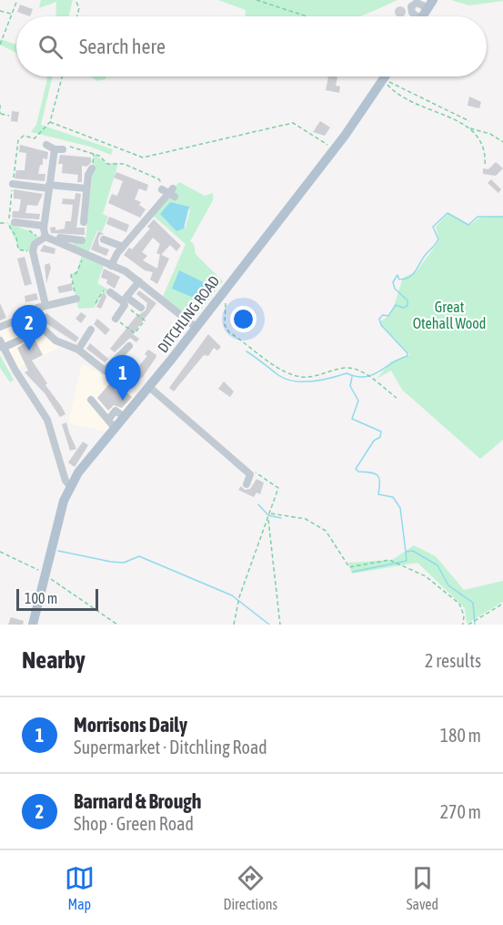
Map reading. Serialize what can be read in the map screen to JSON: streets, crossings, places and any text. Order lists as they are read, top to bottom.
{
  "streets": {
    "main road": ["DITCHLING ROAD"]
  },
  "parks": ["Great Otehall Wood"],
  "scale_bar": "100 m",
  "page": {
    "search": "Search here",
    "pins": ["2", "1"],
    "scale": "100 m",
    "heading": ["Nearby", "2 results"],
    "list": [
      {
        "mark": "1",
        "name": "Morrisons Daily",
        "note": "Supermarket · Ditchling Road",
        "value": "180 m"
      },
      {
        "mark": "2",
        "name": "Barnard & Brough",
        "note": "Shop · Green Road",
        "value": "270 m"
      }
    ],
    "nav": ["Map", "Directions", "Saved"]
  }
}
